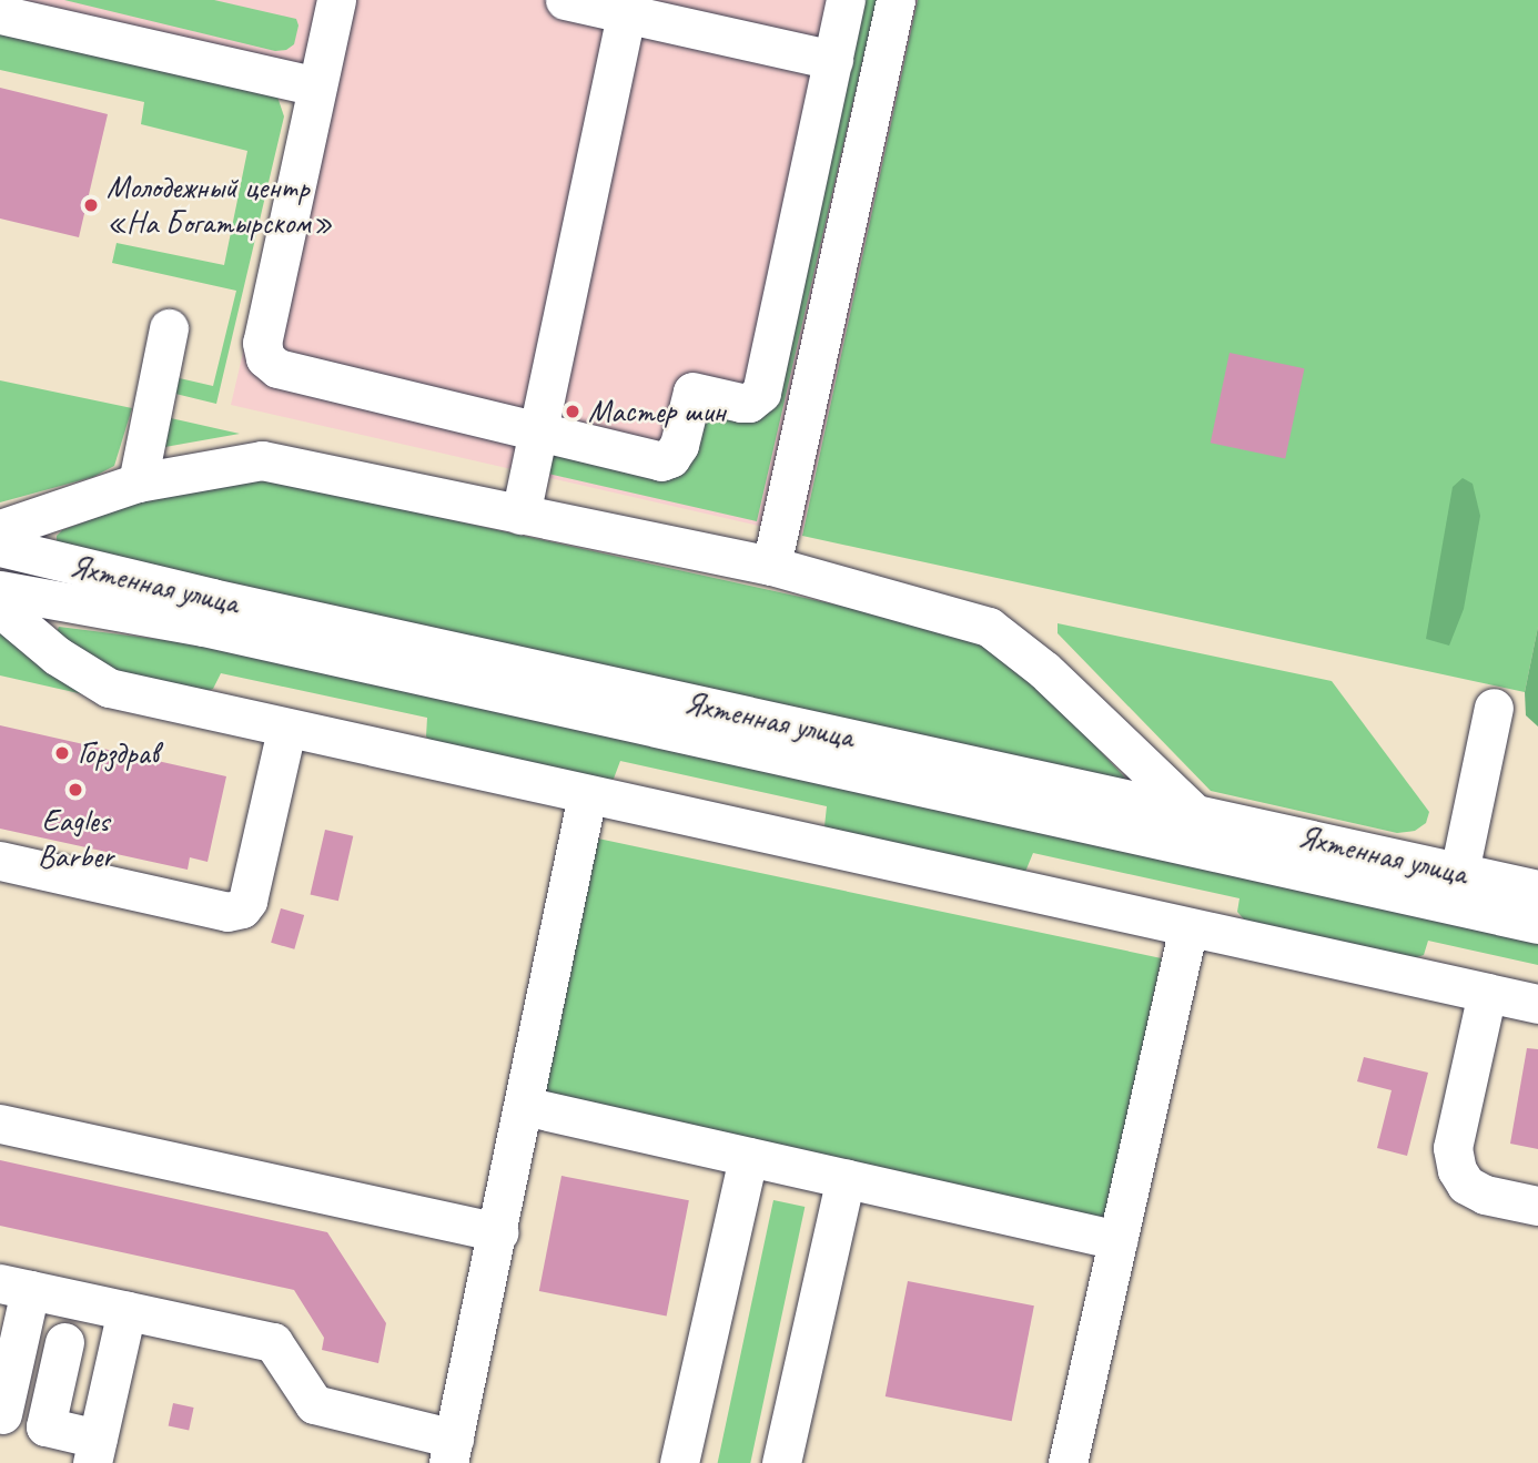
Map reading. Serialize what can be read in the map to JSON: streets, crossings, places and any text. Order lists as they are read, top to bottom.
{
  "streets": {
    "street": ["Яхтенная улица"]
  },
  "places": [
    "Молодежный центр «На Богатырском»",
    "Мастер шин",
    "Горздрав",
    "Eagles Barber"
  ]
}
